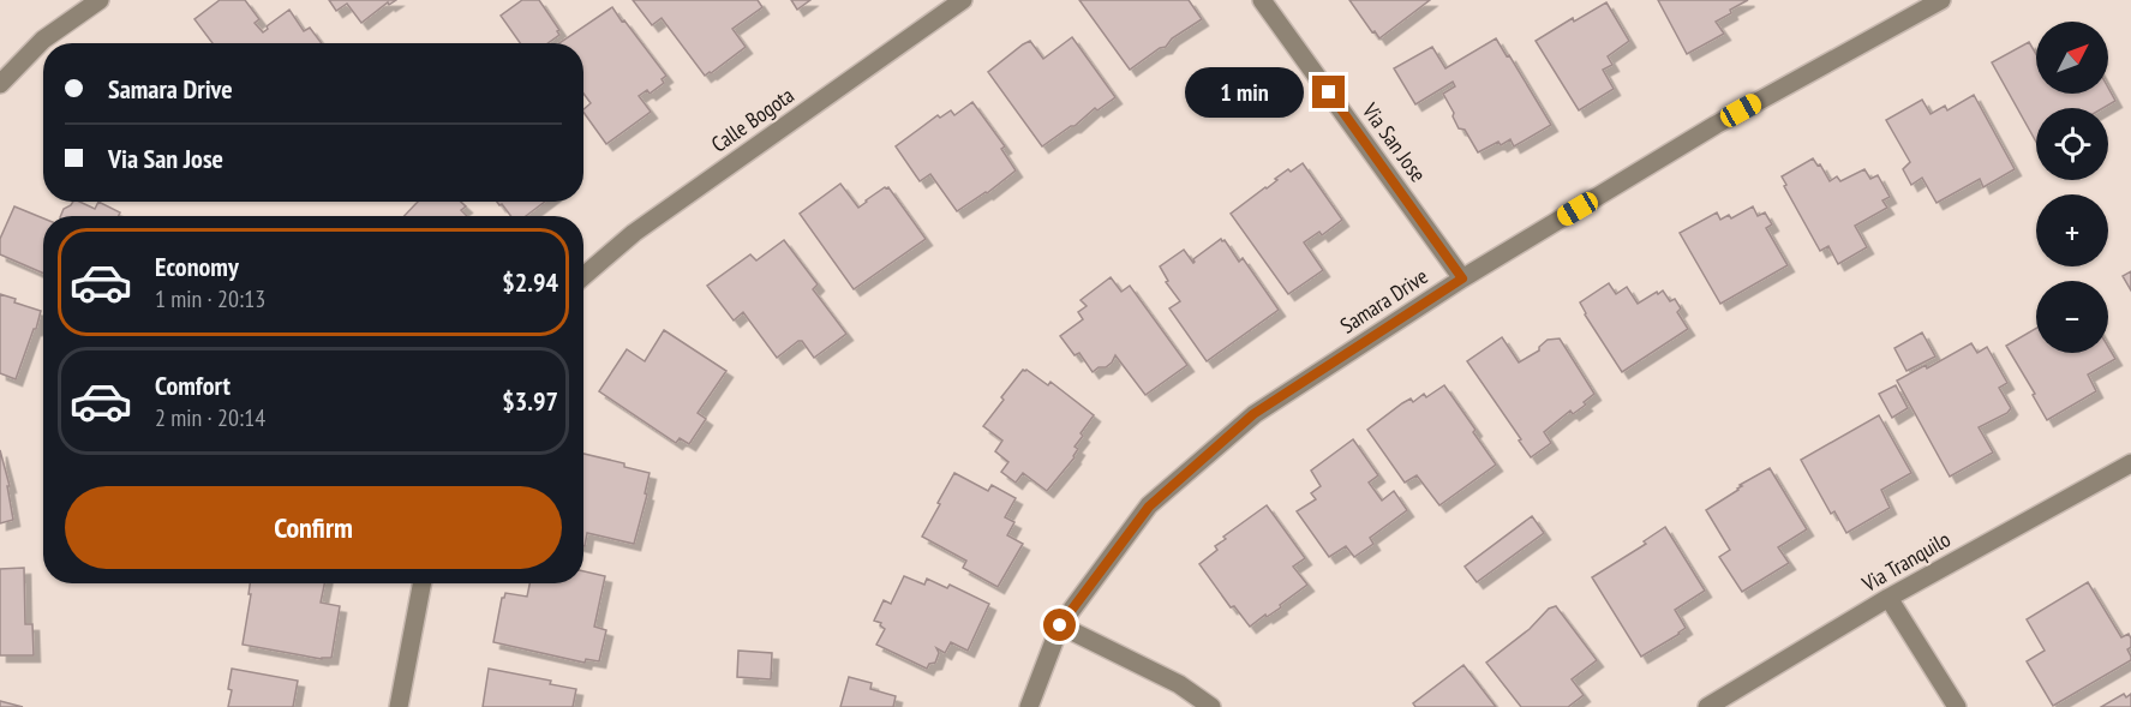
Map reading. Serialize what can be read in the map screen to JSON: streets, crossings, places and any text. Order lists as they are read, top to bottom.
{
  "streets": {
    "street": [
      "Calle Bogota",
      "Via San Jose",
      "Samara Drive",
      "Via Tranquilo"
    ]
  },
  "crossings": [
    ["Via San Jose", "Samara Drive"]
  ],
  "north": "top right",
  "page": {
    "map_buttons": ["+", "−"],
    "banner": ["Samara Drive", "Via San Jose"],
    "bubble": "1 min",
    "list": [
      {
        "name": "Economy",
        "note": "1 min · 20:13",
        "value": "$2.94"
      },
      {
        "name": "Comfort",
        "note": "2 min · 20:14",
        "value": "$3.97"
      }
    ],
    "buttons": "Confirm"
  }
}
